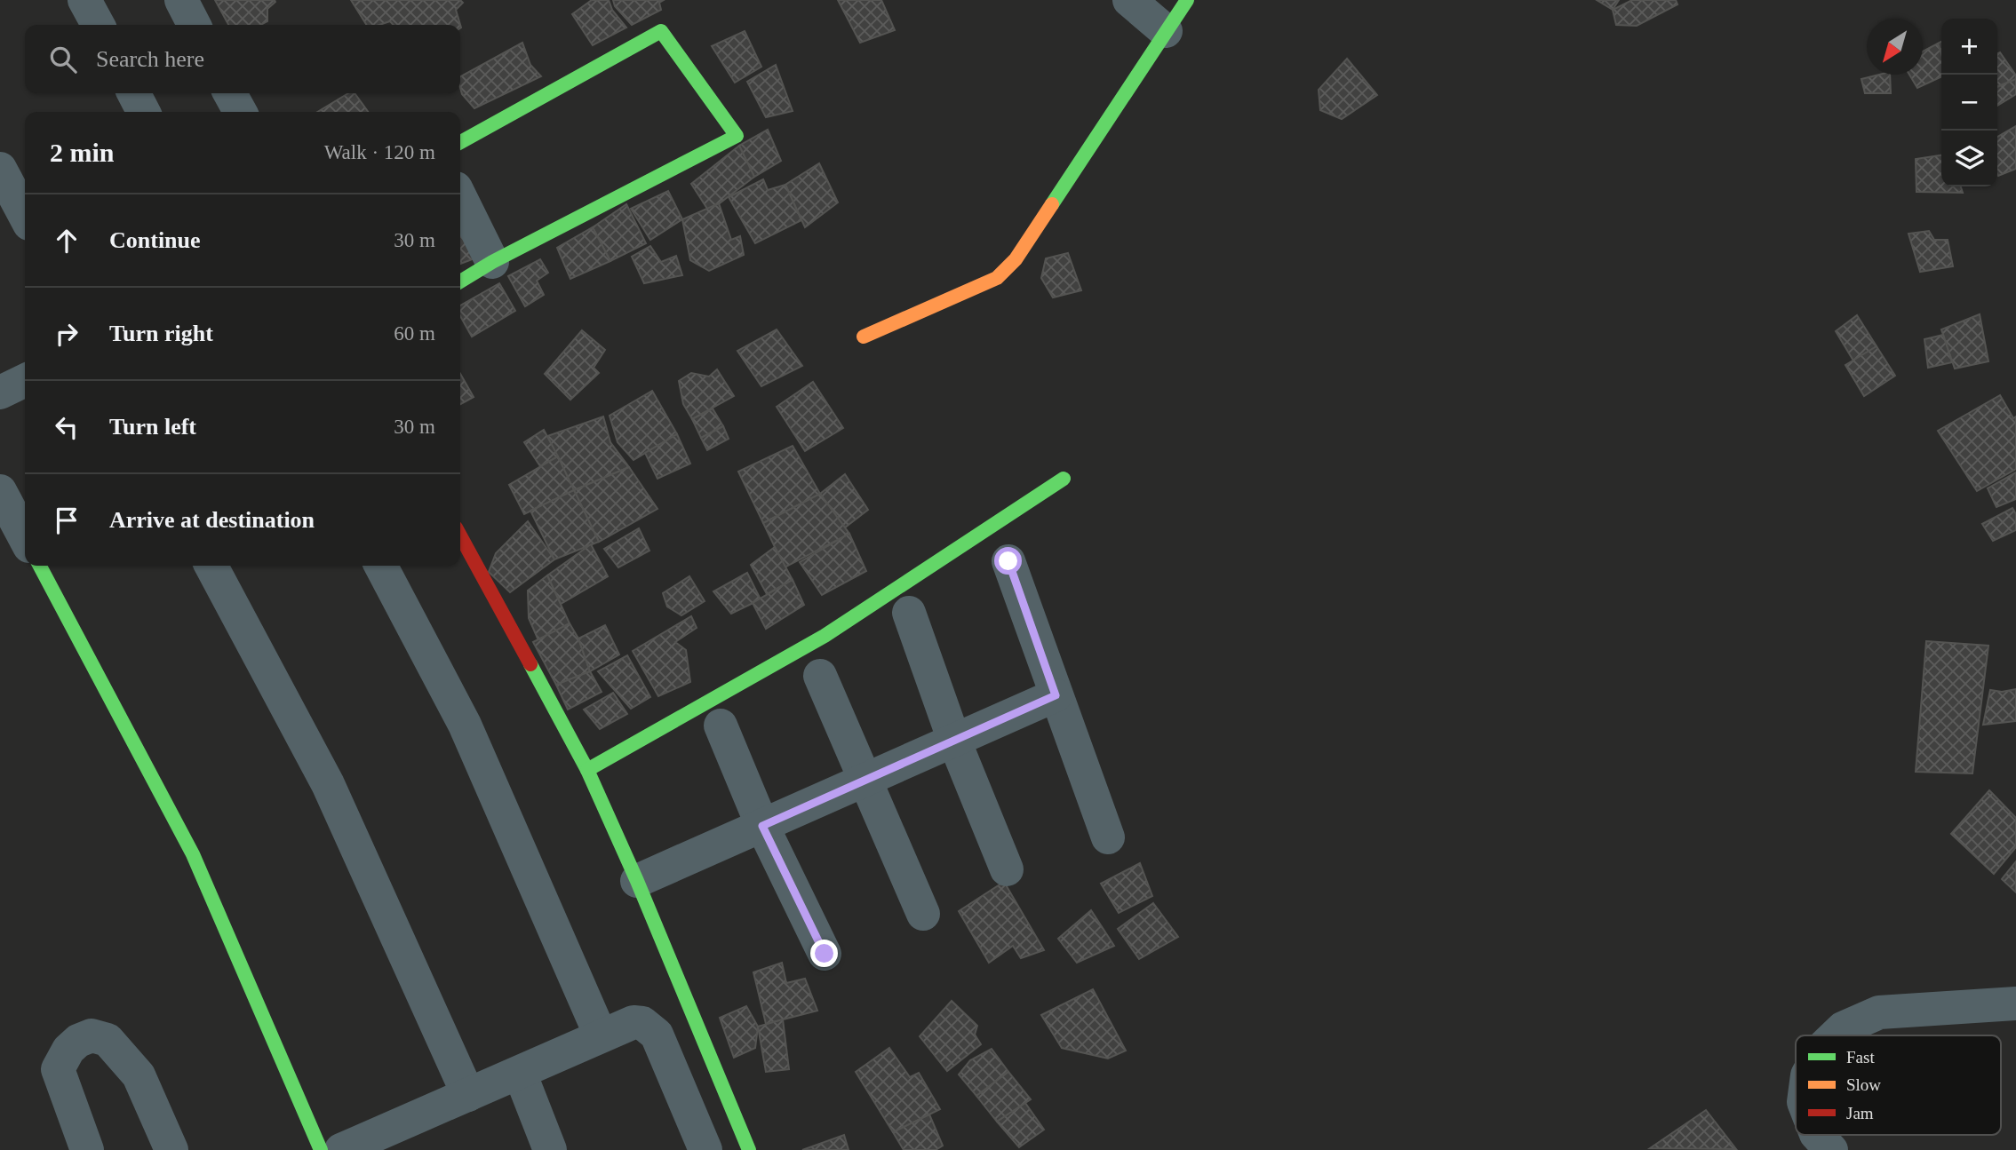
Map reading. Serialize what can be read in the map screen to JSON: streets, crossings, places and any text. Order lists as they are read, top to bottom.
{
  "legend": ["Fast", "Slow", "Jam"],
  "north": "bottom left",
  "page": {
    "map_buttons": ["+", "−"],
    "search": "Search here",
    "heading": ["2 min", "Walk · 120 m"],
    "list": [
      ["Continue", "30 m"],
      ["Turn right", "60 m"],
      ["Turn left", "30 m"],
      "Arrive at destination"
    ]
  }
}
